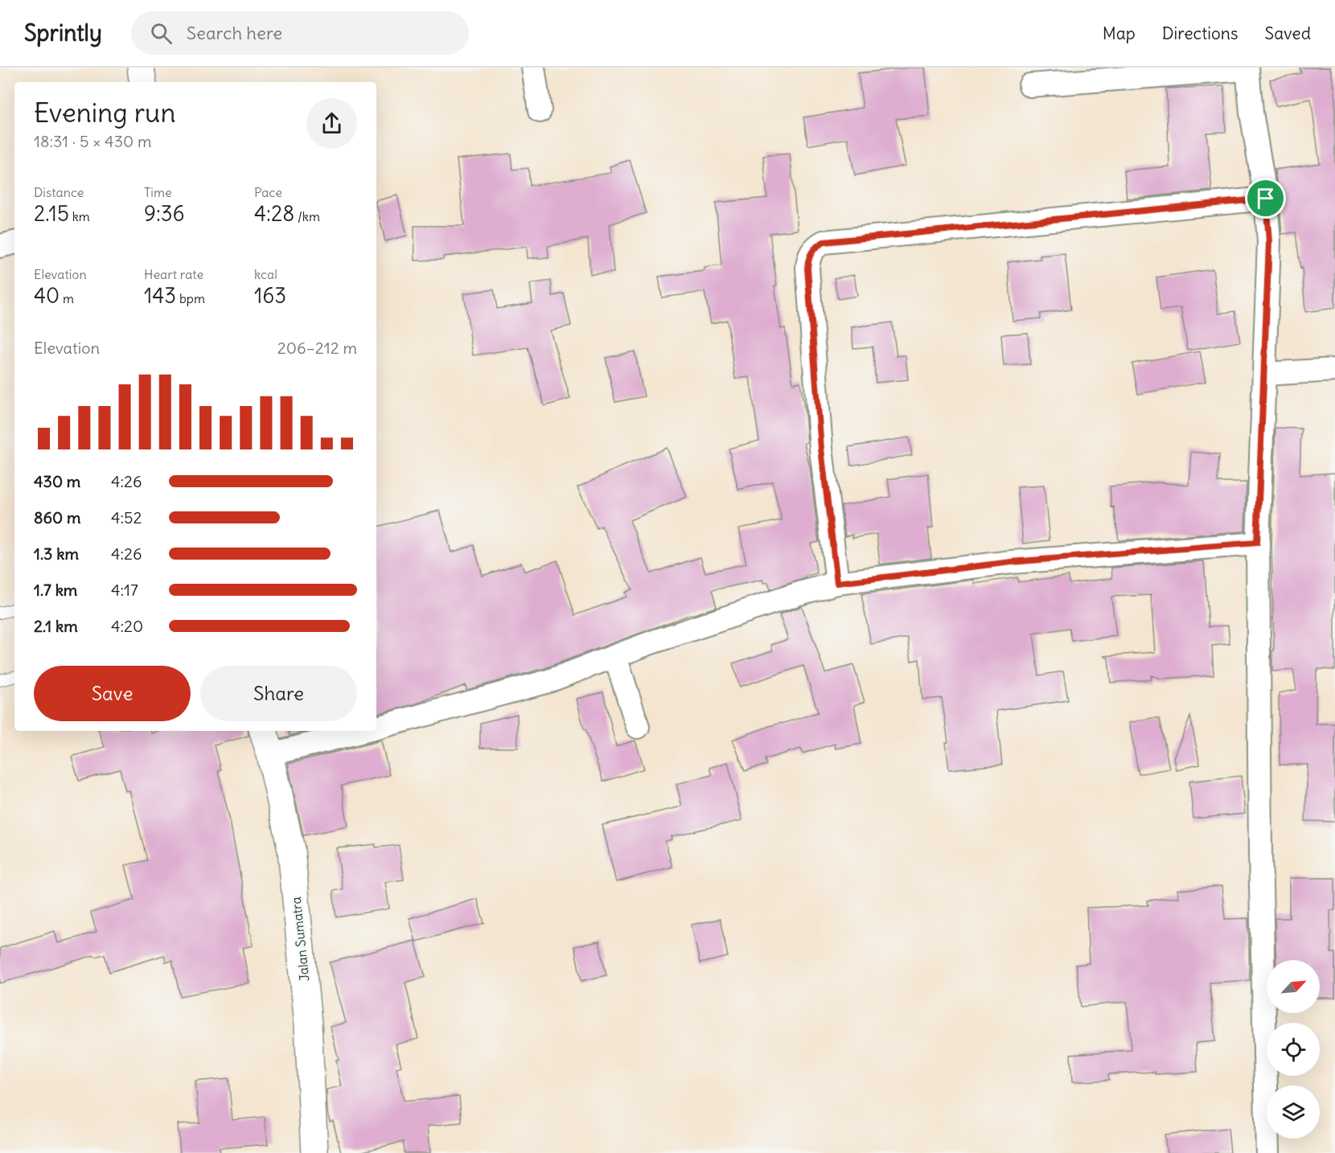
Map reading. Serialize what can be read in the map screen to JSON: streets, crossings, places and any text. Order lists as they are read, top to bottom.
{
  "streets": {
    "street": ["Jalan Sumatra"]
  },
  "north": "top right",
  "page": {
    "header": "Sprintly",
    "search": "Search here",
    "nav": ["Map", "Directions", "Saved"],
    "heading": ["Evening run", "18:31 · 5 × 430 m"],
    "stats": [
      ["Distance", "2.15 km"],
      ["Time", "9:36"],
      ["Pace", "4:28 /km"],
      ["Elevation", "40 m"],
      ["Heart rate", "143 bpm"],
      ["kcal", "163"]
    ],
    "chart": ["Elevation", "206–212 m"],
    "list": [
      {
        "name": "430 m",
        "note": "4:26"
      },
      {
        "name": "860 m",
        "note": "4:52"
      },
      {
        "name": "1.3 km",
        "note": "4:26"
      },
      {
        "name": "1.7 km",
        "note": "4:17"
      },
      {
        "name": "2.1 km",
        "note": "4:20"
      }
    ],
    "buttons": ["Save", "Share"]
  }
}
